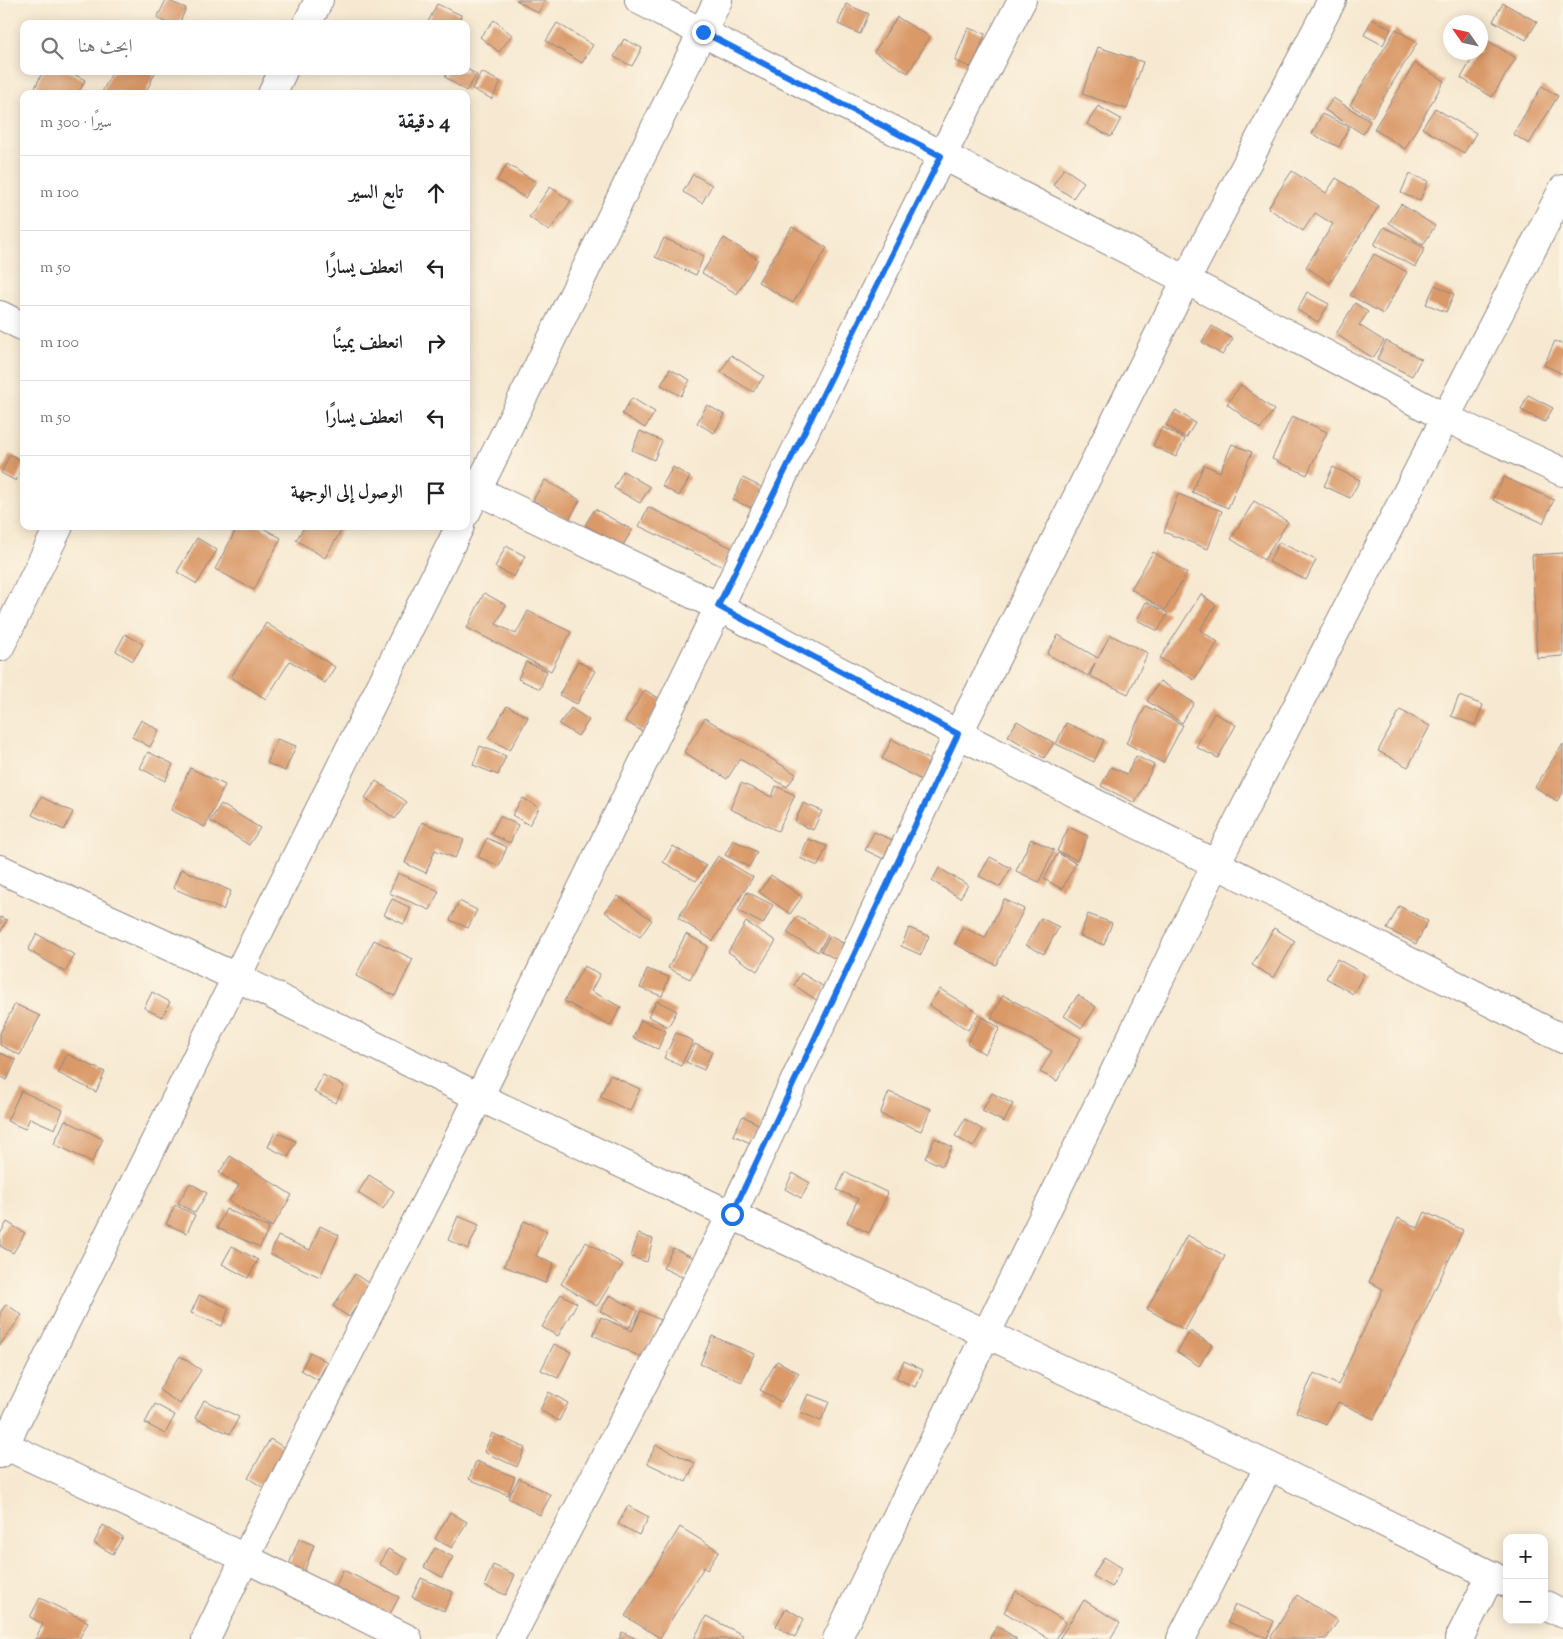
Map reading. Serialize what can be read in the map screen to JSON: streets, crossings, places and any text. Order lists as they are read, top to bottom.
{
  "north": "top left",
  "page": {
    "search": "ابحث هنا",
    "heading": ["4 دقيقة", "سيرًا · 300 m"],
    "list": [
      ["تابع السير", "100 m"],
      ["انعطف يسارًا", "50 m"],
      ["انعطف يمينًا", "100 m"],
      ["انعطف يسارًا", "50 m"],
      "الوصول إلى الوجهة"
    ],
    "map_buttons": ["+", "−"]
  }
}
